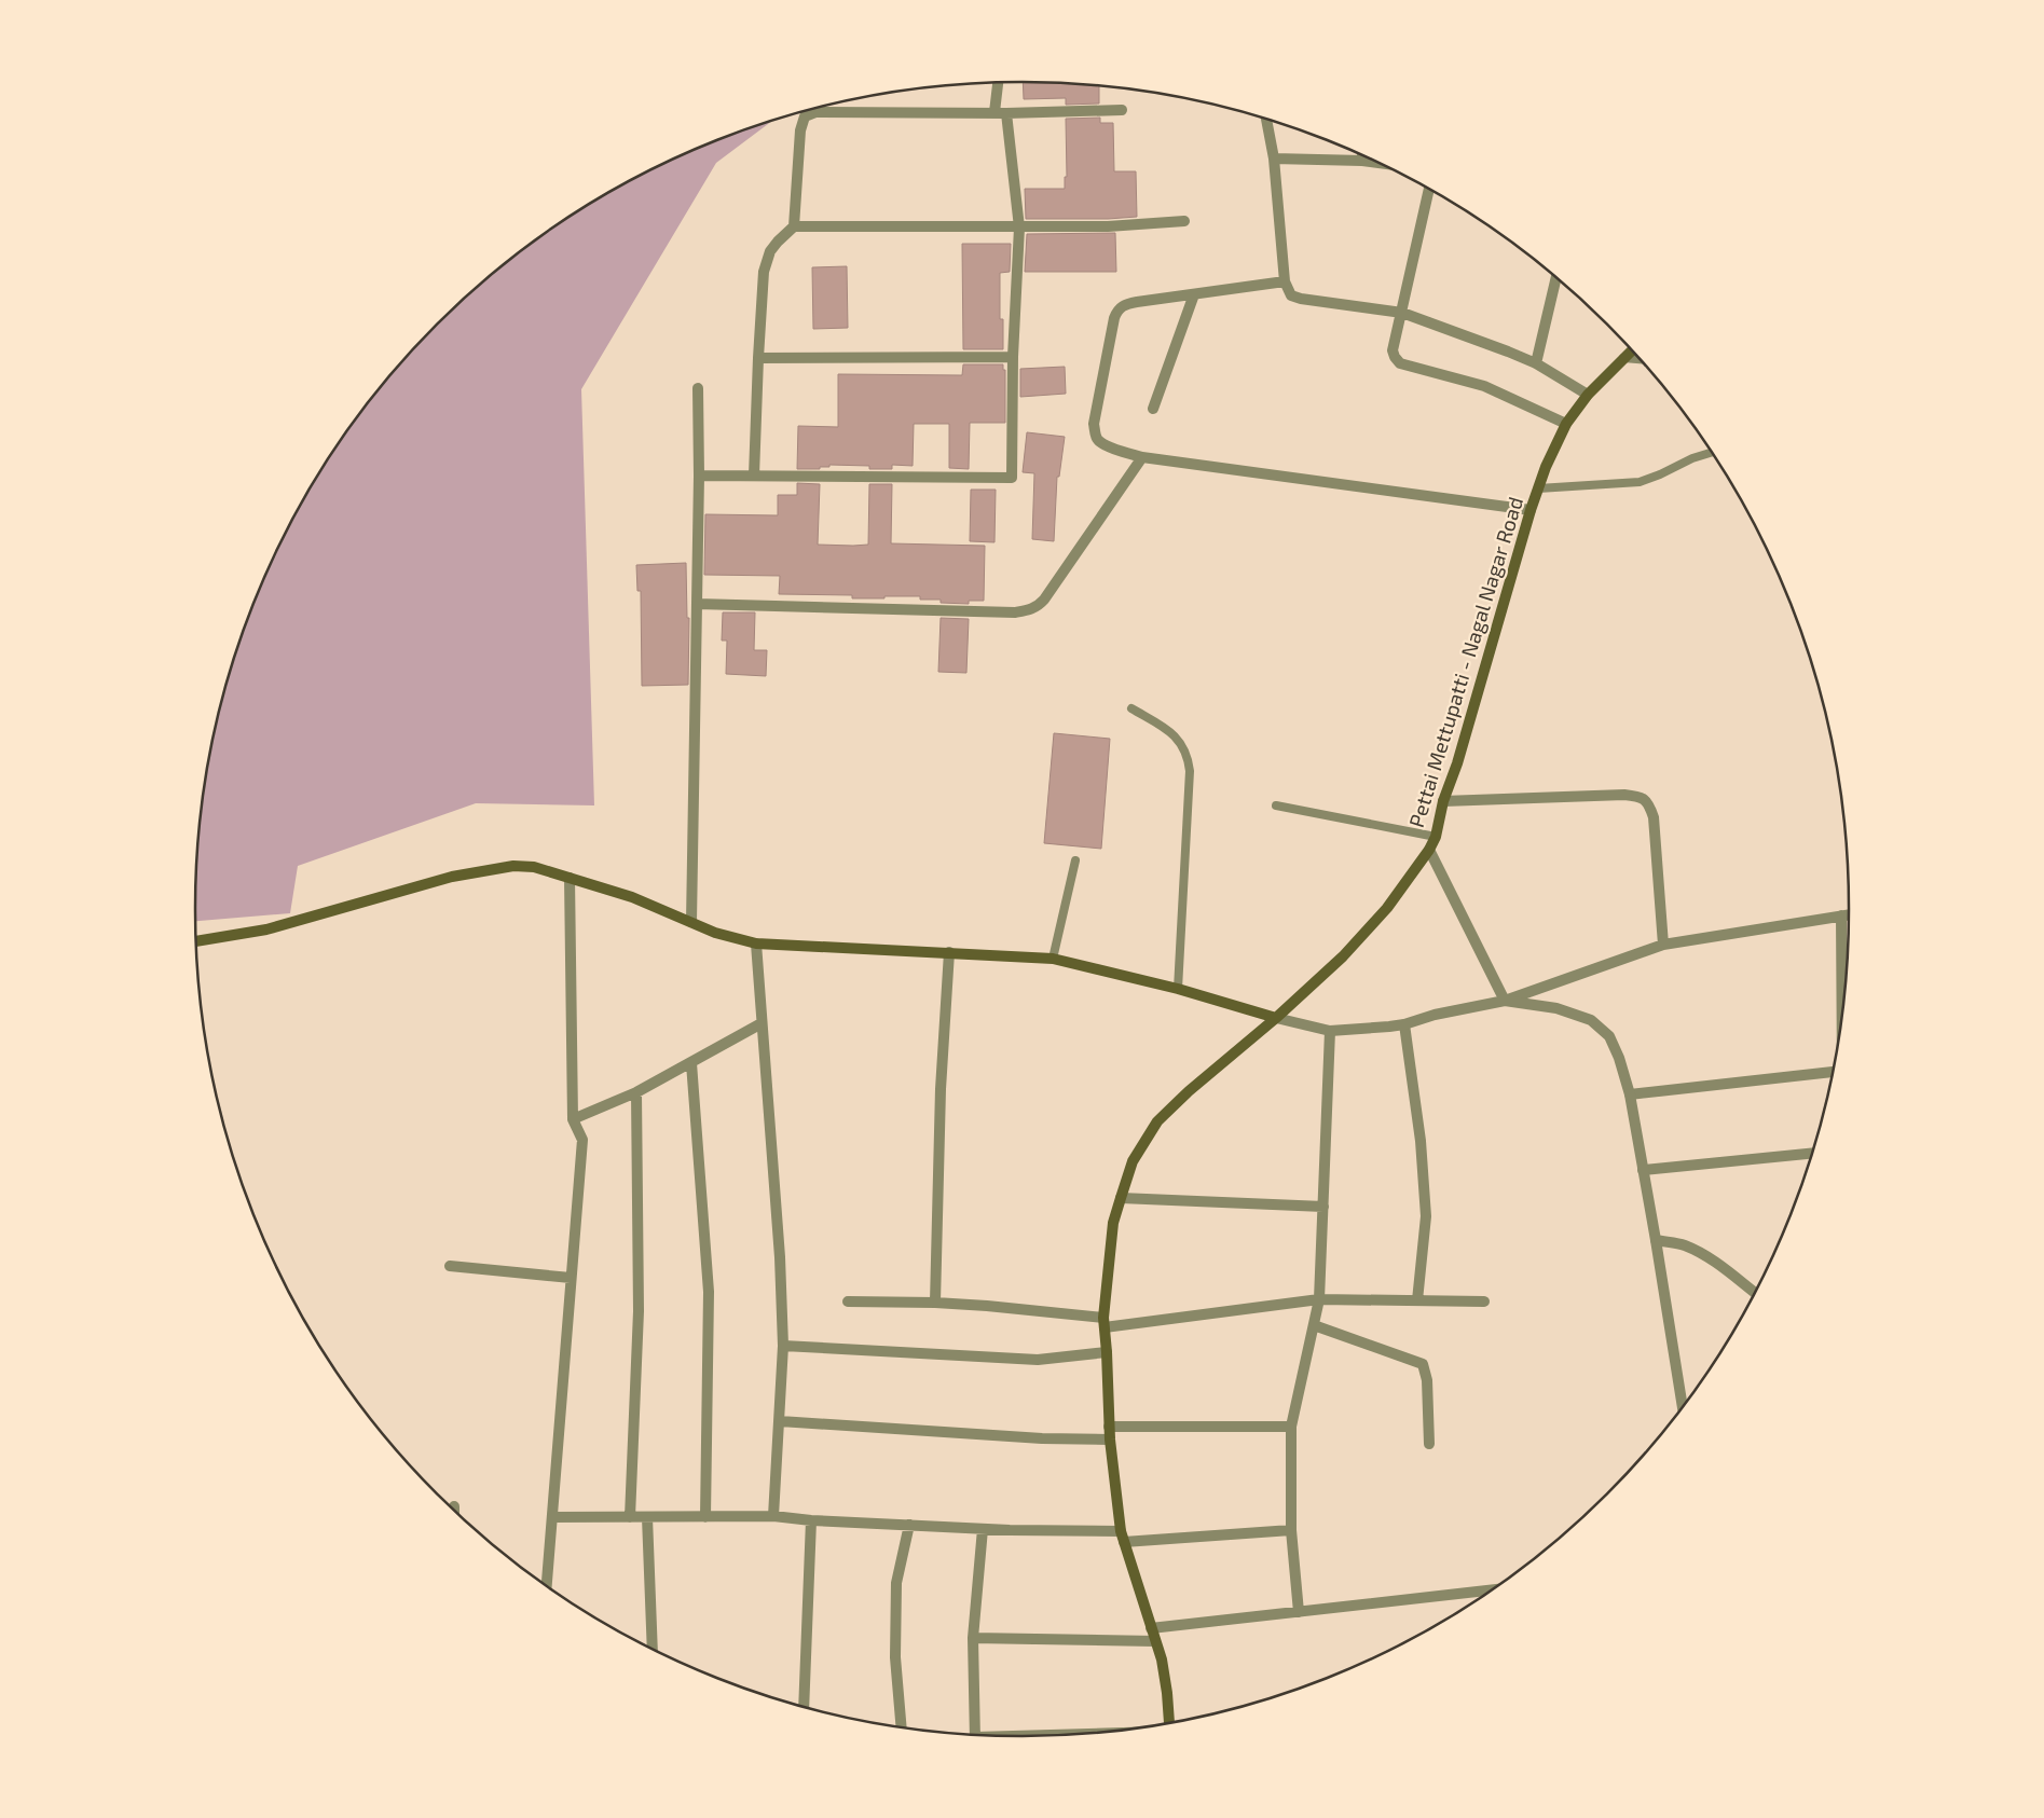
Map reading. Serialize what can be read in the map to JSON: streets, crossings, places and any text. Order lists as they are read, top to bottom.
{
  "streets": {
    "main road": ["Pettai Mettupatti - Nagal Nagar Road"]
  }
}
